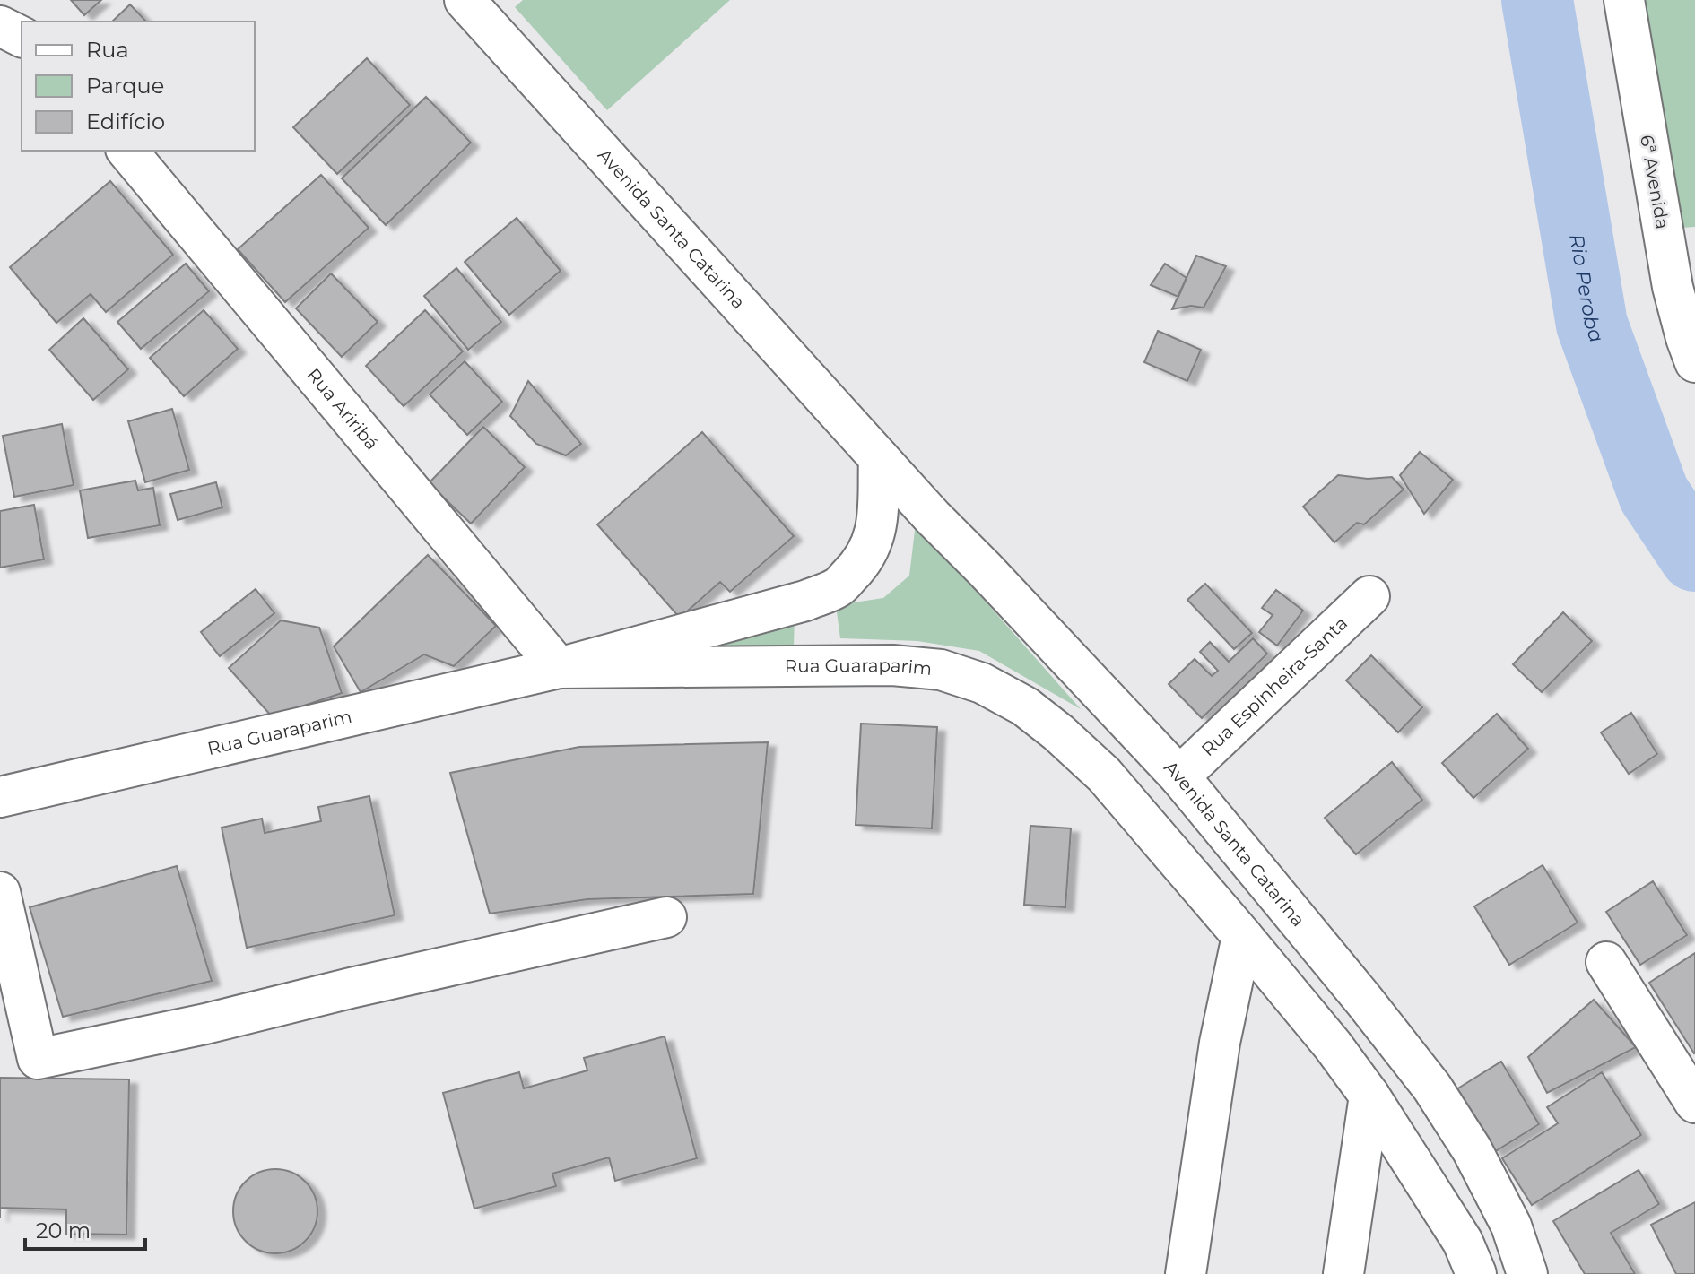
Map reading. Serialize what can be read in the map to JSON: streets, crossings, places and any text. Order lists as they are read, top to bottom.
{
  "streets": {
    "main road": [
      "6ª Avenida",
      "Avenida Santa Catarina",
      "Rua Ariribá",
      "Rua Guaraparim",
      "Rua Espinheira-Santa"
    ]
  },
  "crossings": [
    ["Avenida Santa Catarina", "Rua Guaraparim"],
    ["Avenida Santa Catarina", "Rua Espinheira-Santa"],
    ["Rua Ariribá", "Rua Guaraparim"]
  ],
  "water": ["Rio Peroba"],
  "legend": ["Rua", "Parque", "Edifício"],
  "scale_bar": "20 m"
}
